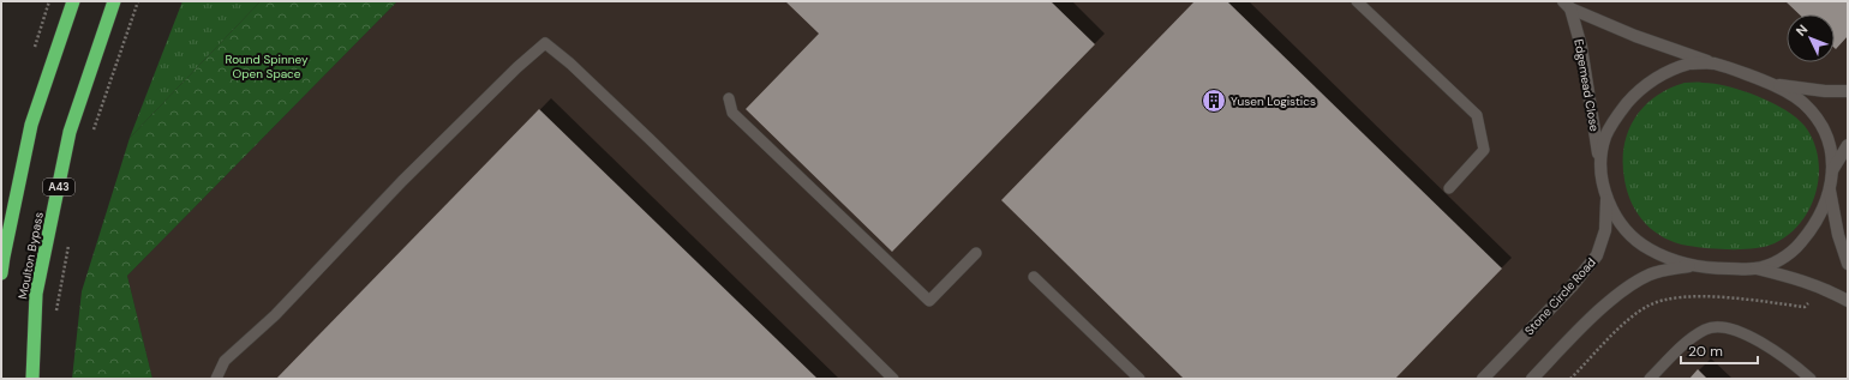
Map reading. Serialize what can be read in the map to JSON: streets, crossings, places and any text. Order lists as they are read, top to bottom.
{
  "streets": {
    "highway": ["A43", "Moulton Bypass"],
    "street": ["Edgemead Close", "Stone Circle Road"]
  },
  "crossings": [
    ["Edgemead Close", "Stone Circle Road"]
  ],
  "parks": ["Round Spinney Open Space"],
  "places": {
    "building": ["Yusen Logistics"]
  },
  "scale_bar": "20 m",
  "north": "top left"
}
